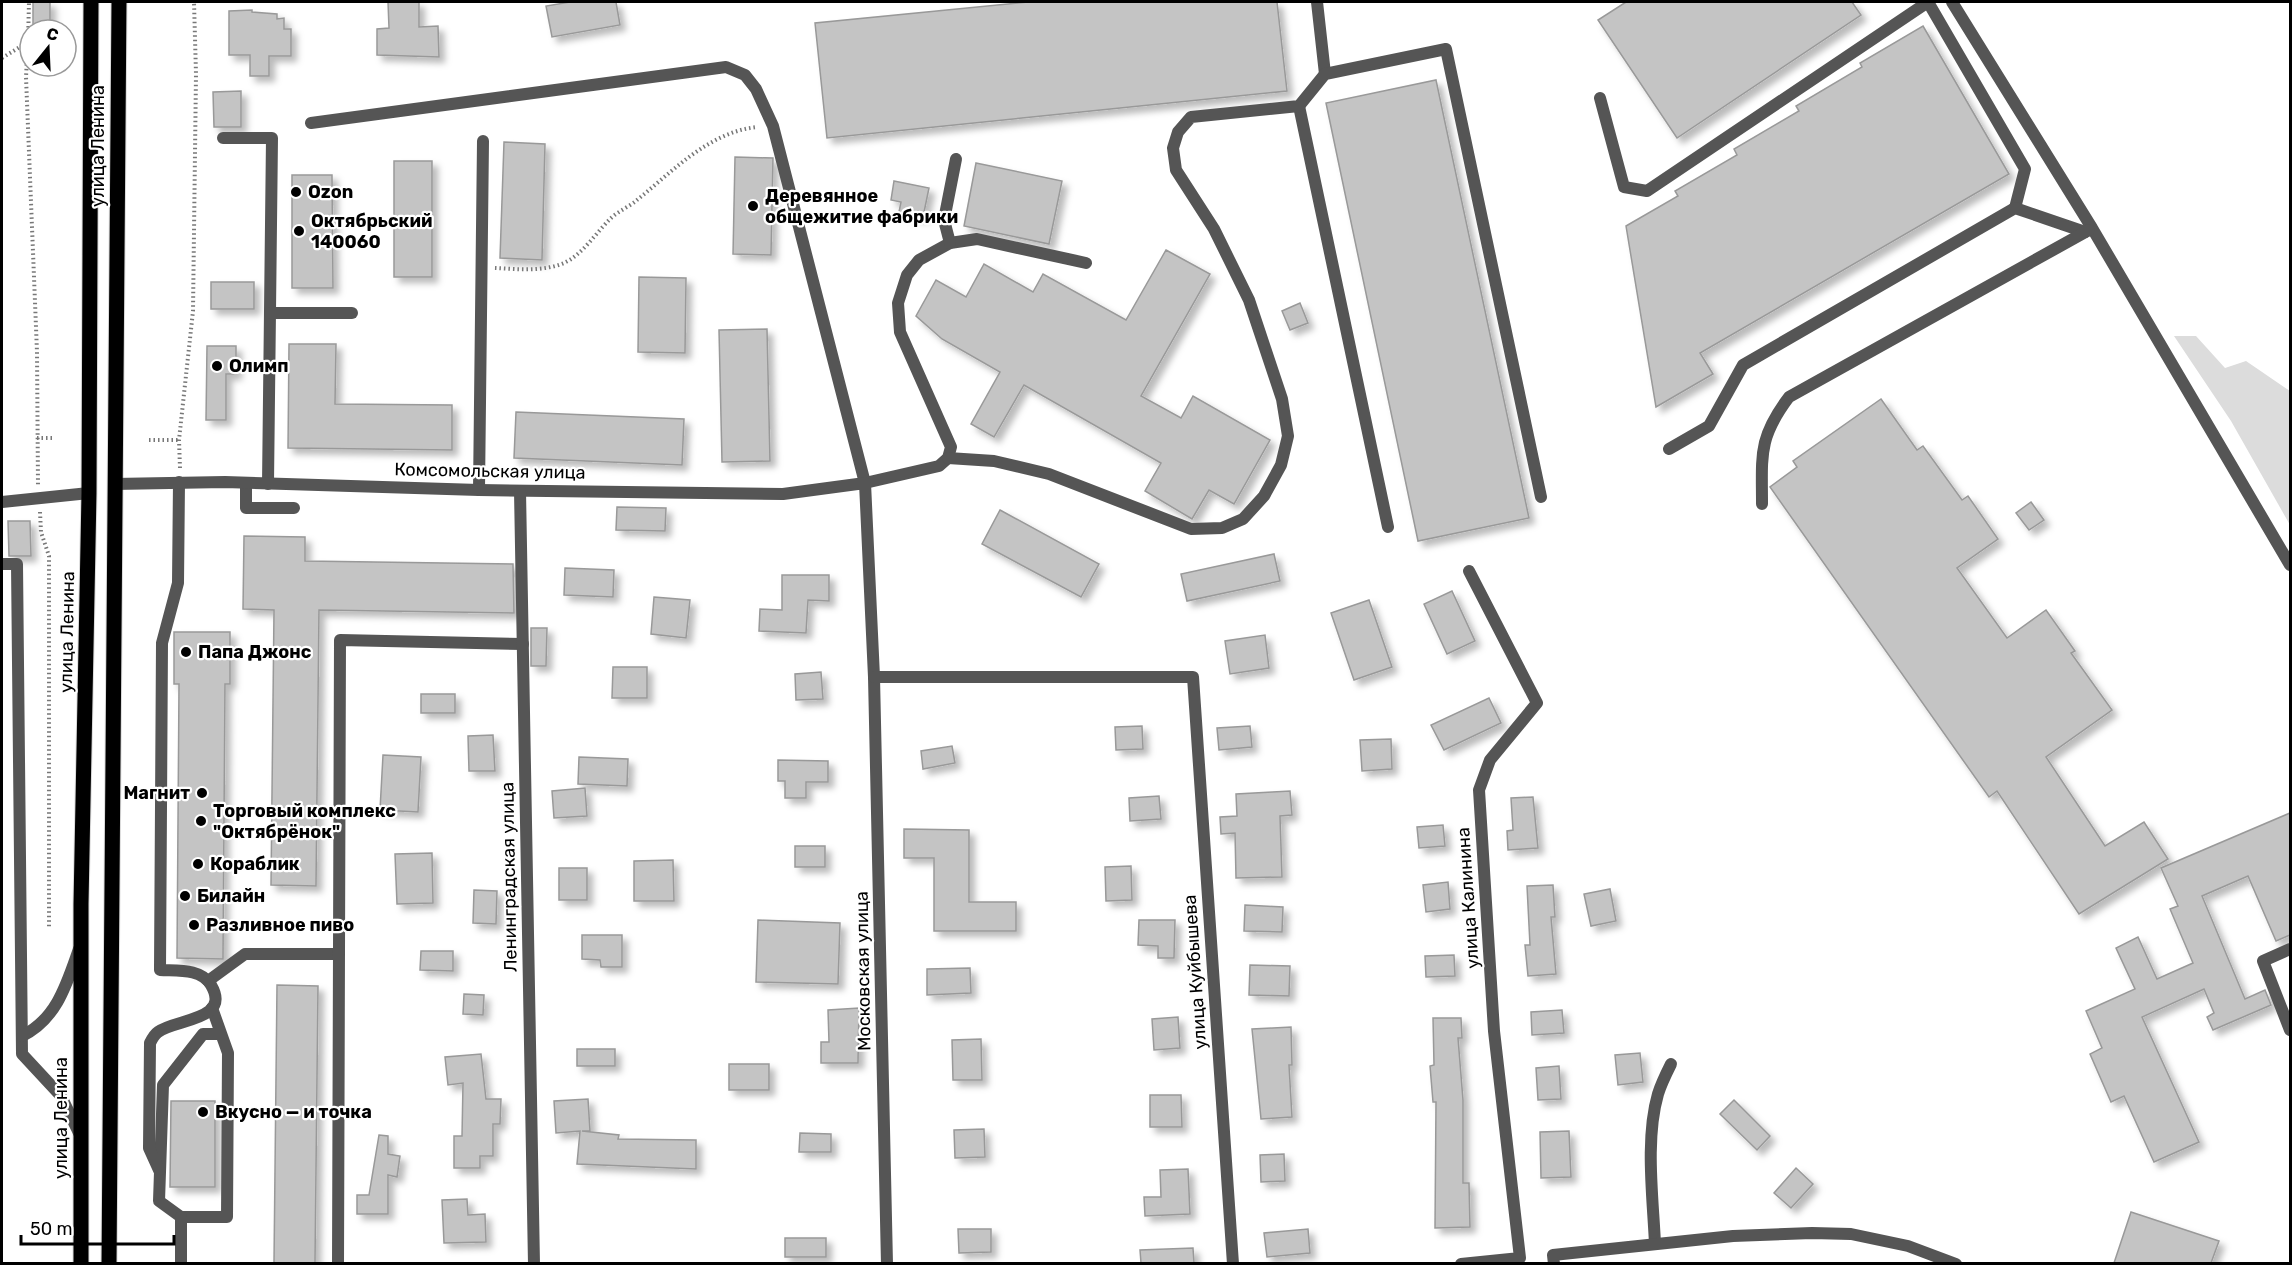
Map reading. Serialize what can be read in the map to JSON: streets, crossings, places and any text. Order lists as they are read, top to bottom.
{
  "streets": {
    "main road": ["улица Ленина"],
    "street": [
      "Комсомольская улица",
      "Ленинградская улица",
      "улица Калинина",
      "Московская улица",
      "улица Куйбышева"
    ]
  },
  "crossings": [
    ["улица Ленина", "Комсомольская улица"],
    ["Комсомольская улица", "Ленинградская улица"],
    ["Комсомольская улица", "Московская улица"],
    ["Московская улица", "улица Куйбышева"]
  ],
  "places": [
    "Ozon",
    "Деревянное общежитие фабрики",
    "Октябрьский 140060",
    "Олимп",
    "Папа Джонс",
    "Магнит",
    "Торговый комплекс \"Октябрёнок\"",
    "Кораблик",
    "Билайн",
    "Разливное пиво",
    "Вкусно — и точка"
  ],
  "scale_bar": "50 m",
  "north": "top"
}
